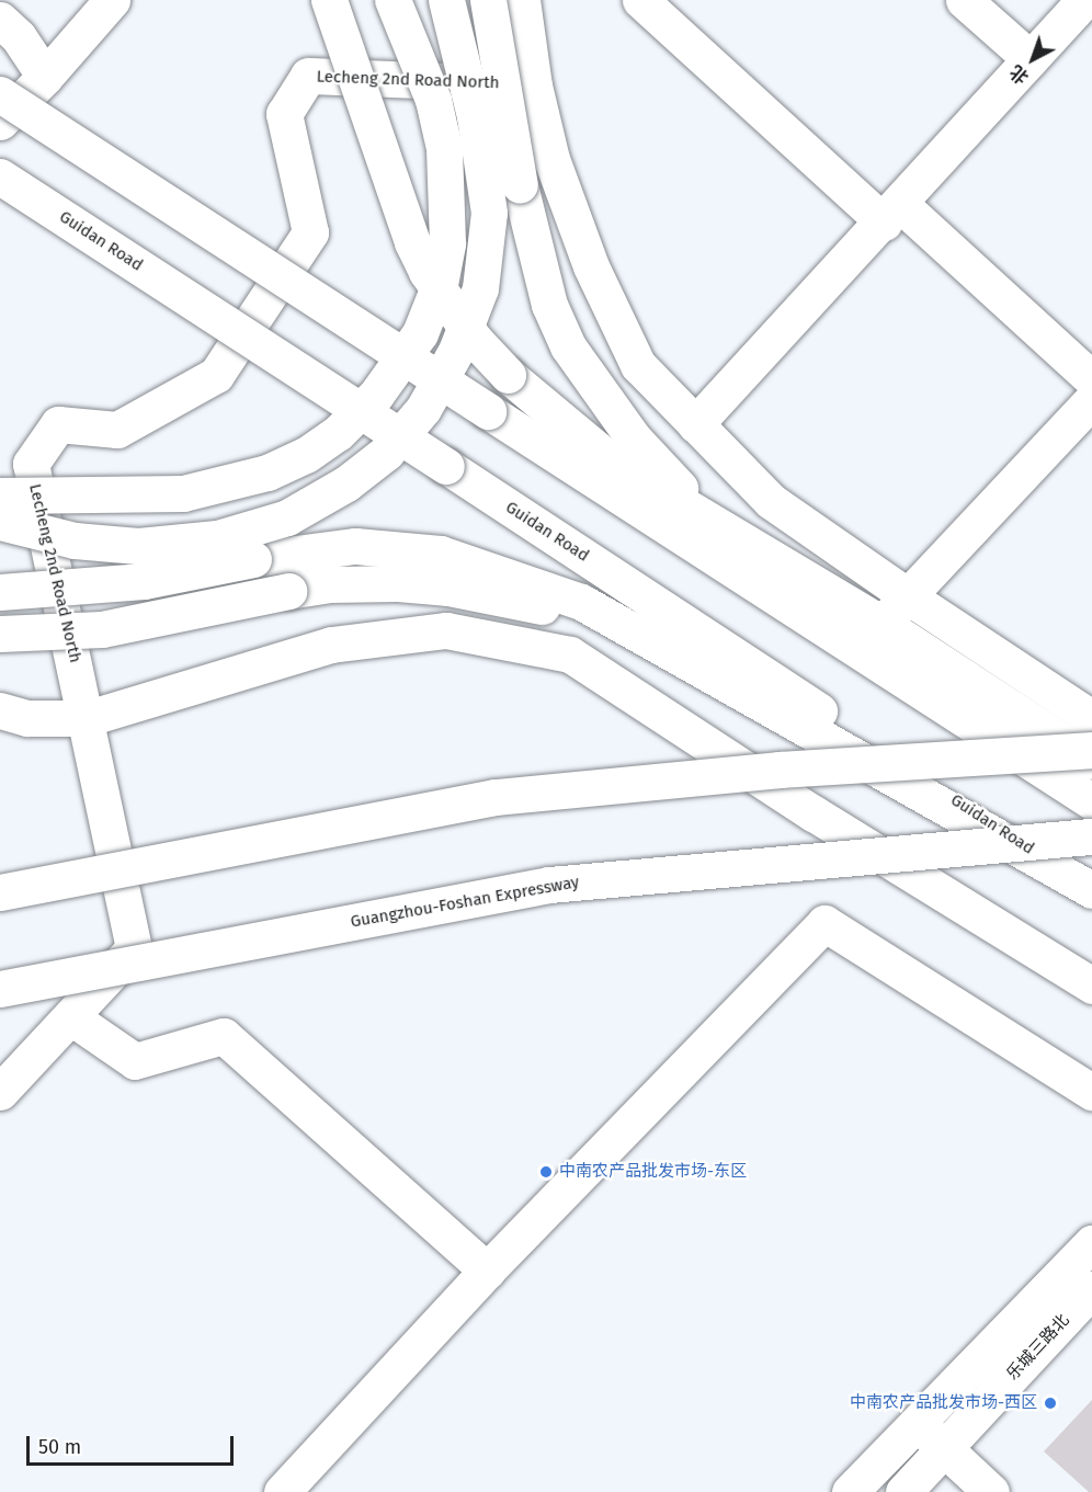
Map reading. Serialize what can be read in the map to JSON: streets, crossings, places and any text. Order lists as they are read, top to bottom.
{
  "streets": {
    "main road": [
      "Lecheng 2nd Road North",
      "Guidan Road",
      "Guangzhou-Foshan Expressway",
      "乐城三路北"
    ]
  },
  "places": ["中南农产品批发市场-东区", "中南农产品批发市场-西区"],
  "scale_bar": "50 m",
  "north": "bottom left"
}
